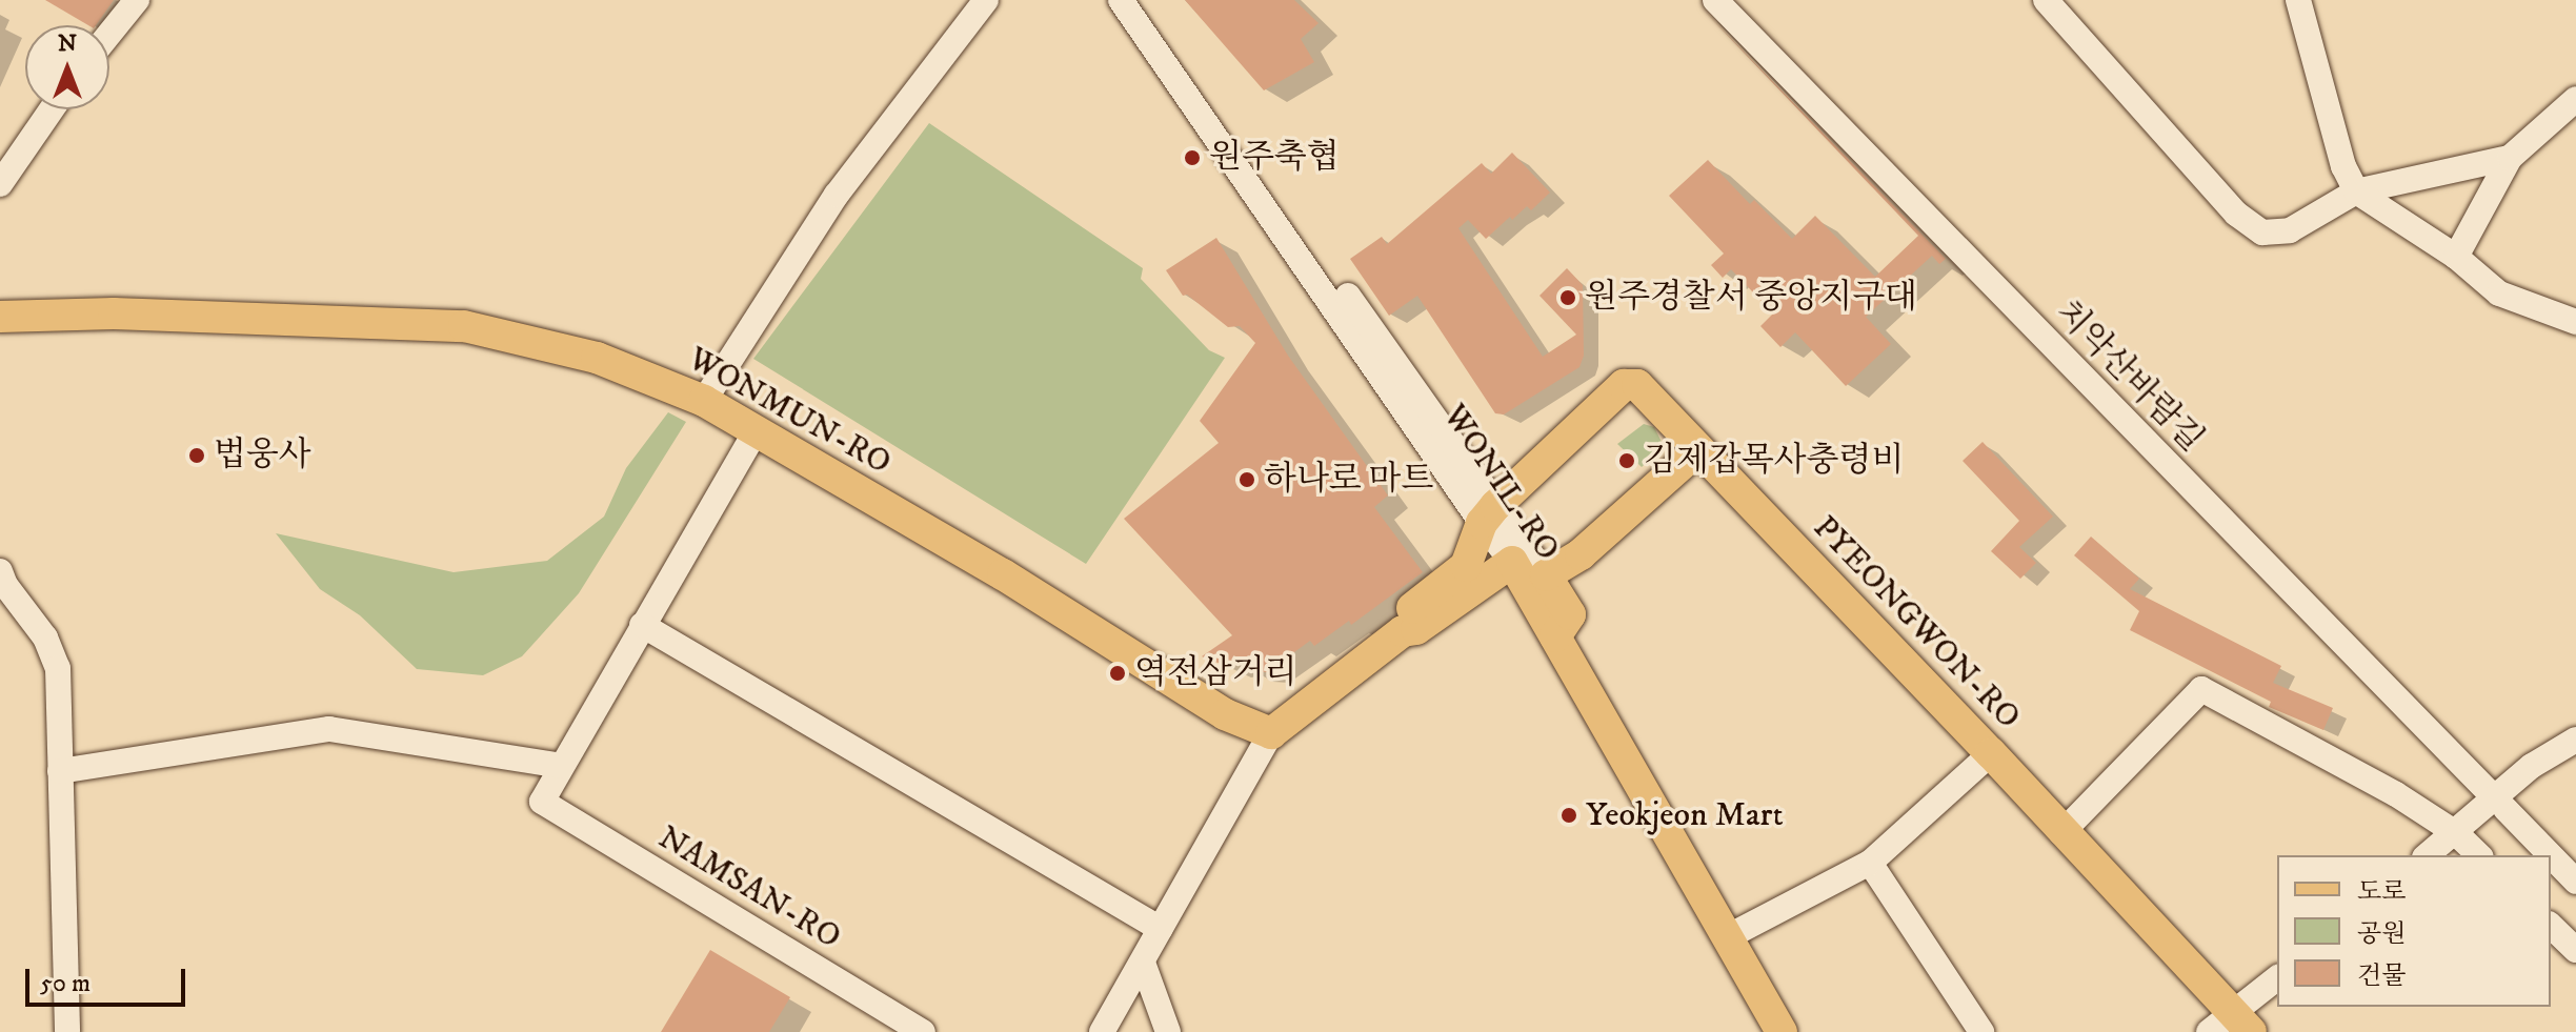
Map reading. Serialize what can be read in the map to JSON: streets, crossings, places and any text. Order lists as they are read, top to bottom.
{
  "streets": {
    "main road": ["WONMUN-RO", "WONIL-RO", "PYEONGWON-RO"],
    "street": ["치악산바람길", "NAMSAN-RO"]
  },
  "crossings": [
    ["WONIL-RO", "PYEONGWON-RO"]
  ],
  "places": [
    "원주축협",
    "원주경찰서 중앙지구대",
    "법웅사",
    "김제갑목사충령비",
    "하나로 마트",
    "역전삼거리",
    "Yeokjeon Mart"
  ],
  "legend": ["도로", "공원", "건물"],
  "scale_bar": "50 m",
  "north": "top"
}
